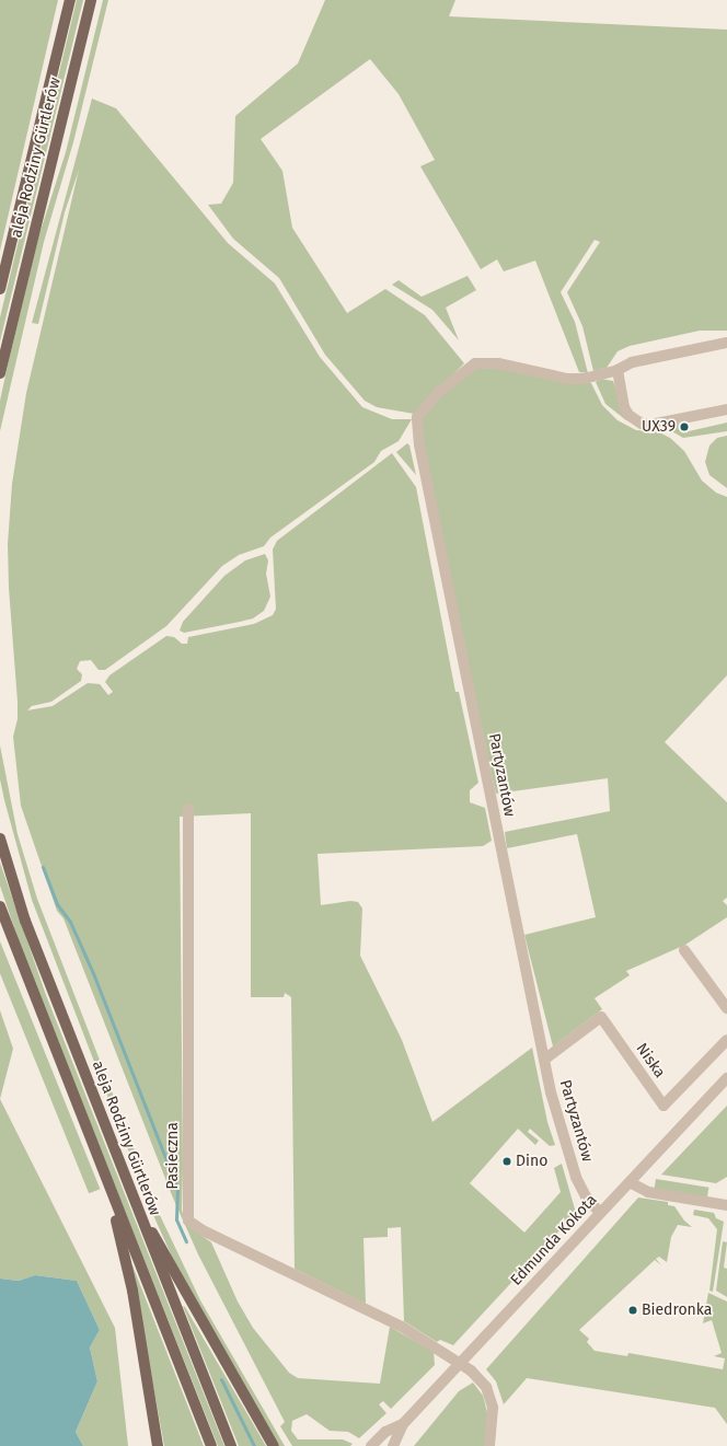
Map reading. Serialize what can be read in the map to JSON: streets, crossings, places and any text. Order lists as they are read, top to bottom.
{
  "streets": {
    "main road": ["aleja Rodziny Gürtlerów"],
    "street": [
      "Partyzantów",
      "Niska",
      "Pasieczna",
      "Edmunda Kokota"
    ]
  },
  "crossings": [
    ["Partyzantów", "Niska"],
    ["Partyzantów", "Edmunda Kokota"],
    ["Pasieczna", "Edmunda Kokota"]
  ],
  "places": ["UX39", "Dino", "Biedronka"]
}
